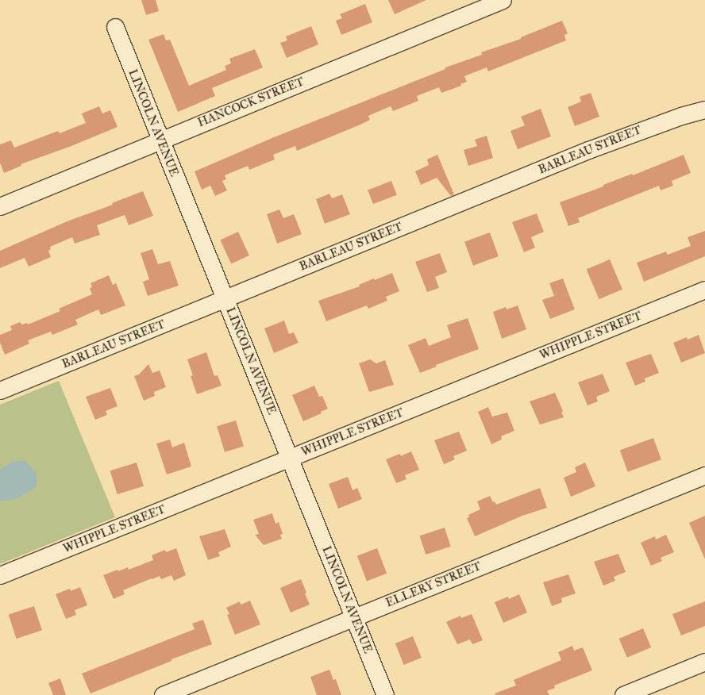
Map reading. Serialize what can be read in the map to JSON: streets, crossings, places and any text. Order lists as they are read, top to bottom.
{
  "streets": {
    "street": [
      "HANCOCK STREET",
      "LINCOLN AVENUE",
      "BARLEAU STREET",
      "WHIPPLE STREET",
      "ELLERY STREET"
    ]
  },
  "crossings": [
    ["HANCOCK STREET", "LINCOLN AVENUE"],
    ["LINCOLN AVENUE", "BARLEAU STREET"],
    ["LINCOLN AVENUE", "WHIPPLE STREET"],
    ["LINCOLN AVENUE", "ELLERY STREET"]
  ]
}
